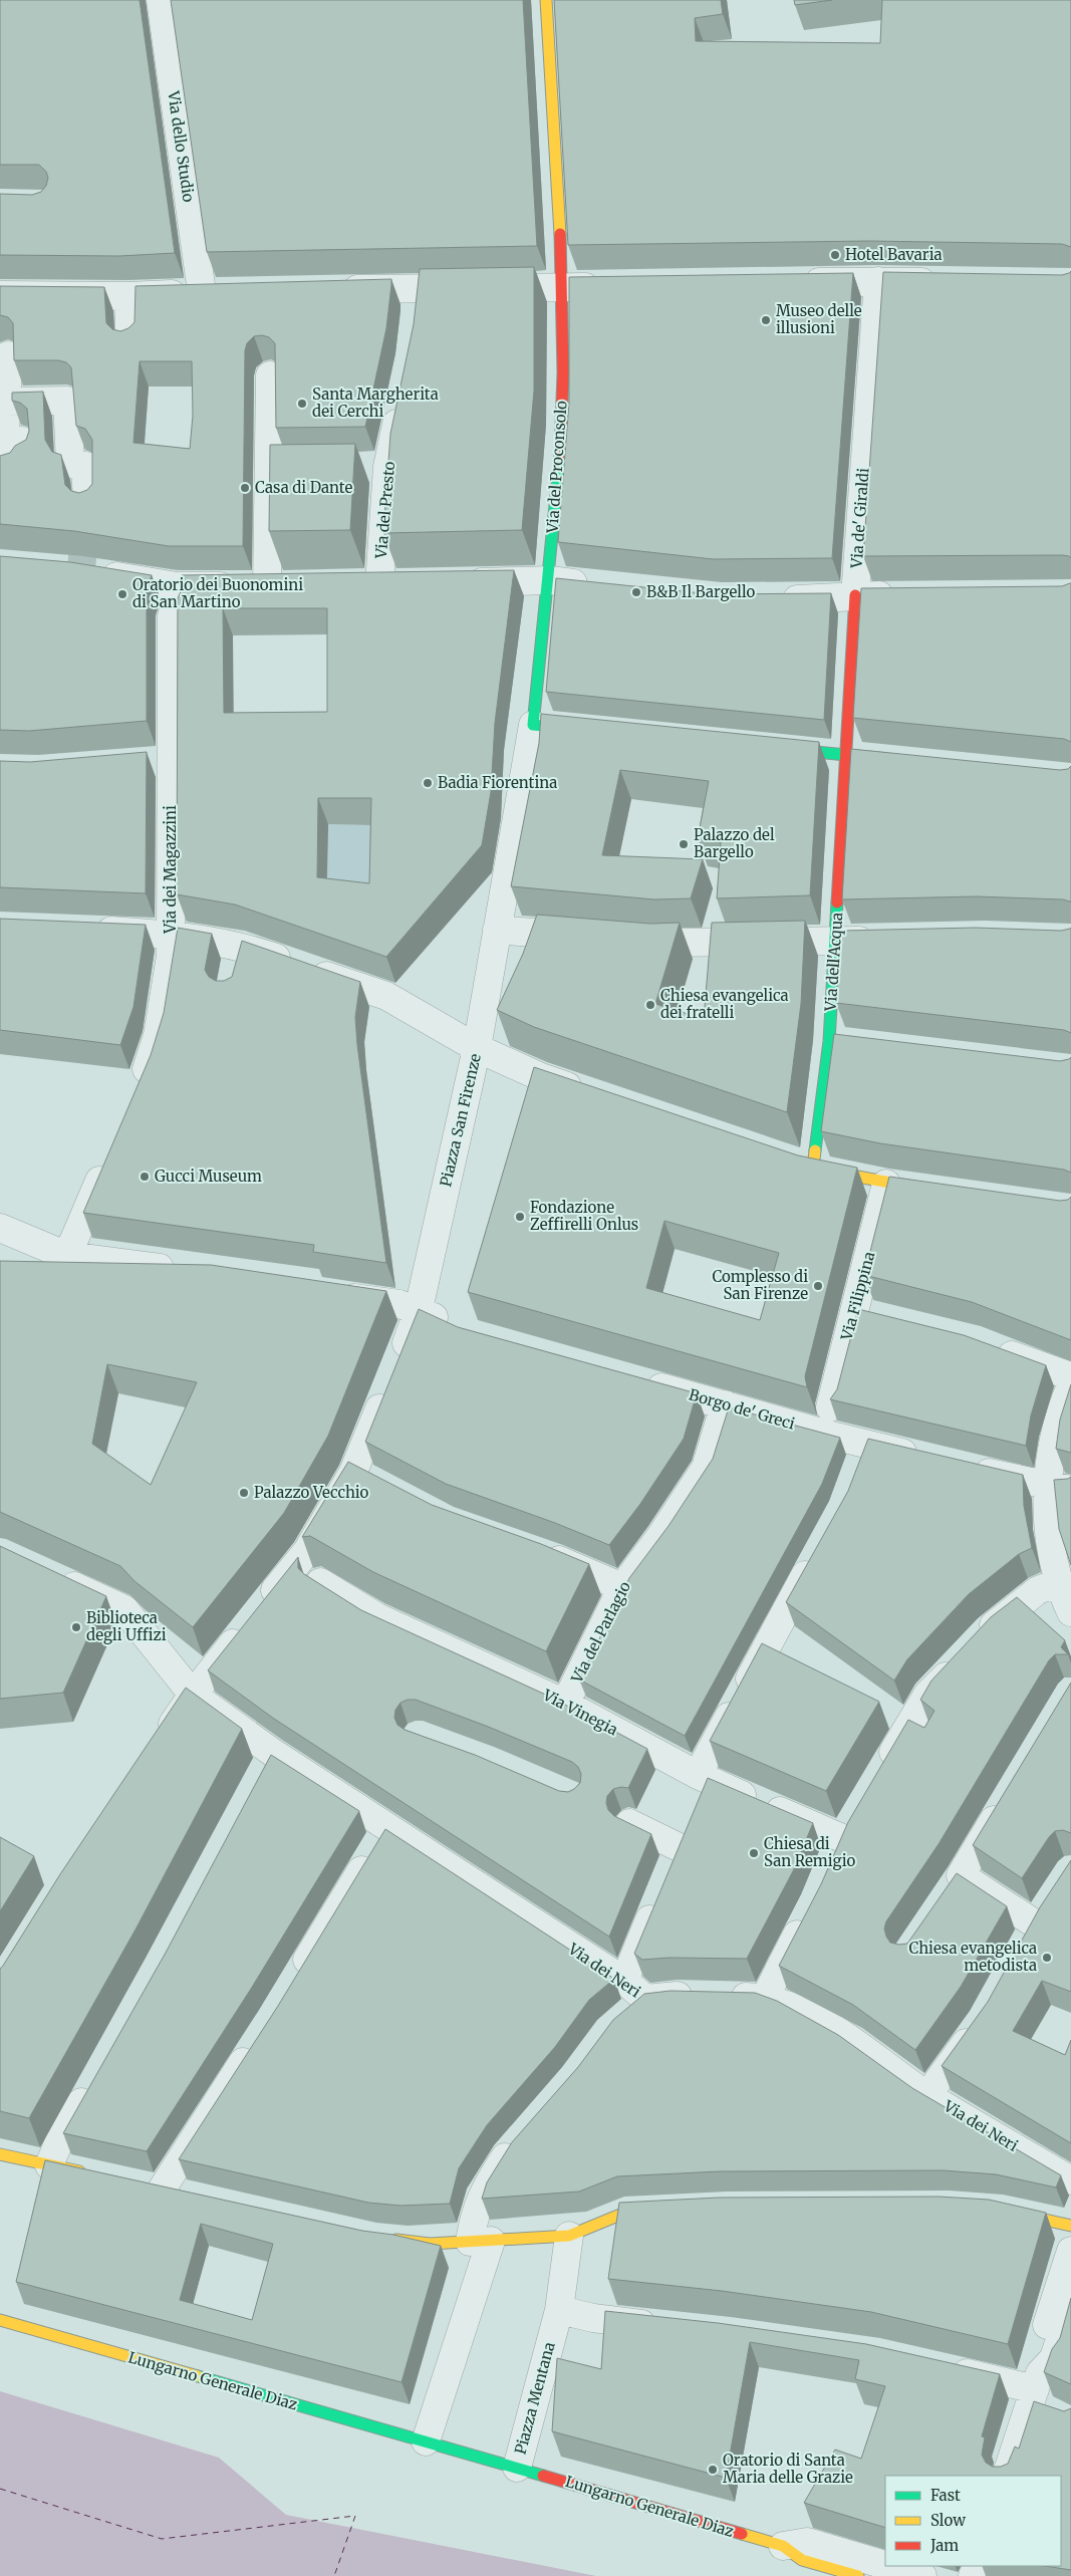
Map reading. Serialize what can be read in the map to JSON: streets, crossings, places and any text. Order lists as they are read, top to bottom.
{
  "streets": {
    "street": [
      "Via dello Studio",
      "Via del Proconsolo",
      "Via del Presto",
      "Via de' Giraldi",
      "Via dei Magazzini",
      "Via dell'Acqua",
      "Piazza San Firenze",
      "Via Filippina",
      "Borgo de' Greci",
      "Via del Parlagio",
      "Via Vinegia",
      "Via dei Neri",
      "Lungarno Generale Diaz",
      "Piazza Mentana"
    ]
  },
  "crossings": [
    ["Via del Proconsolo", "Piazza San Firenze"],
    ["Via de' Giraldi", "Via dell'Acqua"],
    ["Piazza San Firenze", "Via Vinegia"],
    ["Piazza San Firenze", "Via dei Neri"],
    ["Via Filippina", "Borgo de' Greci"],
    ["Borgo de' Greci", "Via del Parlagio"],
    ["Via del Parlagio", "Via Vinegia"],
    ["Lungarno Generale Diaz", "Piazza Mentana"]
  ],
  "places": [
    "Hotel Bavaria",
    "Museo delle illusioni",
    "Santa Margherita dei Cerchi",
    "Casa di Dante",
    "B&B Il Bargello",
    "Oratorio dei Buonomini di San Martino",
    "Badia Fiorentina",
    "Palazzo del Bargello",
    "Chiesa evangelica dei fratelli",
    "Gucci Museum",
    "Fondazione Zeffirelli Onlus",
    "Complesso di San Firenze",
    "Palazzo Vecchio",
    "Biblioteca degli Uffizi",
    "Chiesa di San Remigio",
    "Chiesa evangelica metodista",
    "Oratorio di Santa Maria delle Grazie"
  ],
  "legend": ["Fast", "Slow", "Jam"]
}
